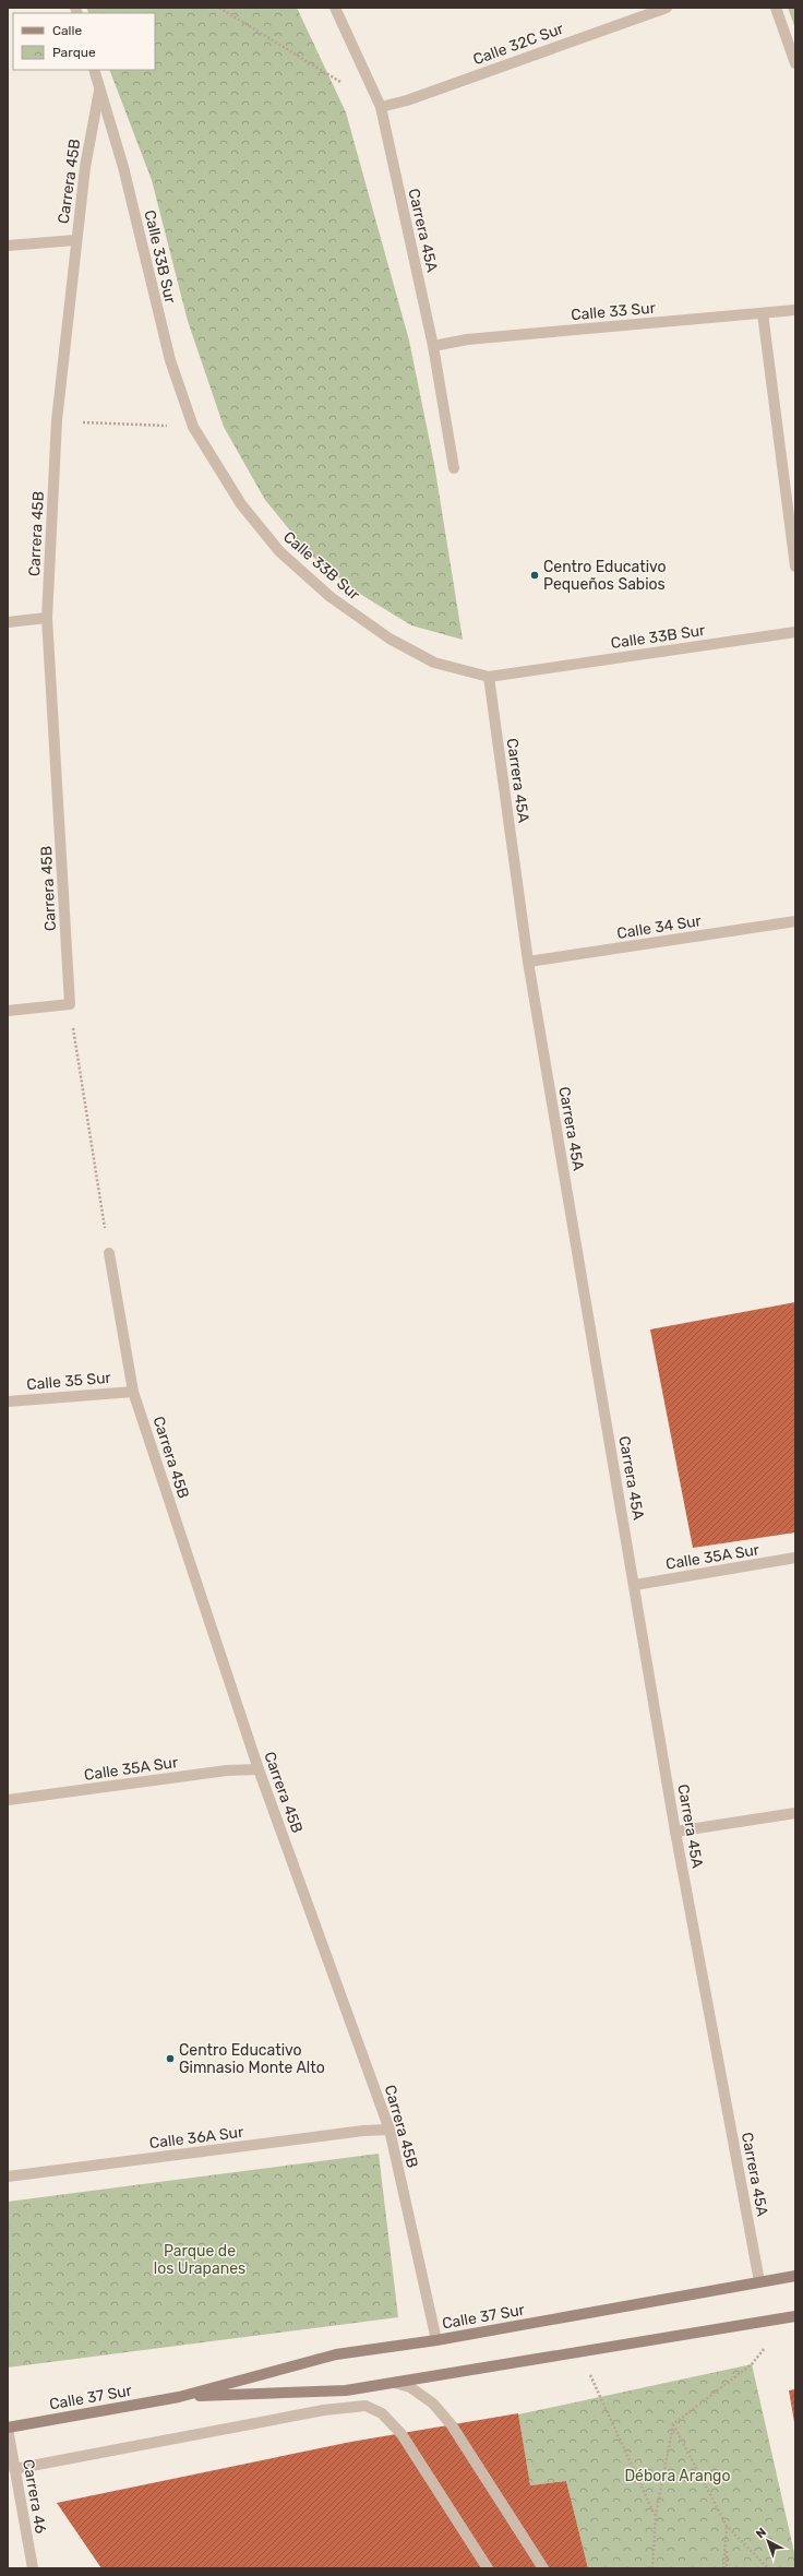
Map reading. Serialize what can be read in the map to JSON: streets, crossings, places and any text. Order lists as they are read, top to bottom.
{
  "streets": {
    "main road": ["Calle 37 Sur"],
    "street": [
      "Calle 32C Sur",
      "Carrera 45B",
      "Carrera 45A",
      "Calle 33B Sur",
      "Calle 33 Sur",
      "Calle 34 Sur",
      "Calle 35 Sur",
      "Calle 35A Sur",
      "Calle 36A Sur",
      "Carrera 46"
    ]
  },
  "crossings": [
    ["Calle 32C Sur", "Carrera 45A"],
    ["Carrera 45B", "Calle 33B Sur"],
    ["Carrera 45B", "Calle 35 Sur"],
    ["Carrera 45B", "Calle 35A Sur"],
    ["Carrera 45B", "Calle 36A Sur"],
    ["Carrera 45B", "Calle 37 Sur"],
    ["Carrera 45A", "Calle 33B Sur"],
    ["Carrera 45A", "Calle 33 Sur"],
    ["Carrera 45A", "Calle 34 Sur"],
    ["Carrera 45A", "Calle 35A Sur"],
    ["Carrera 45A", "Calle 37 Sur"],
    ["Calle 37 Sur", "Carrera 46"]
  ],
  "parks": ["Parque de los Urapanes", "Débora Arango"],
  "places": ["Centro Educativo Pequeños Sabios", "Centro Educativo Gimnasio Monte Alto"],
  "legend": ["Calle", "Parque"],
  "north": "top left"
}
